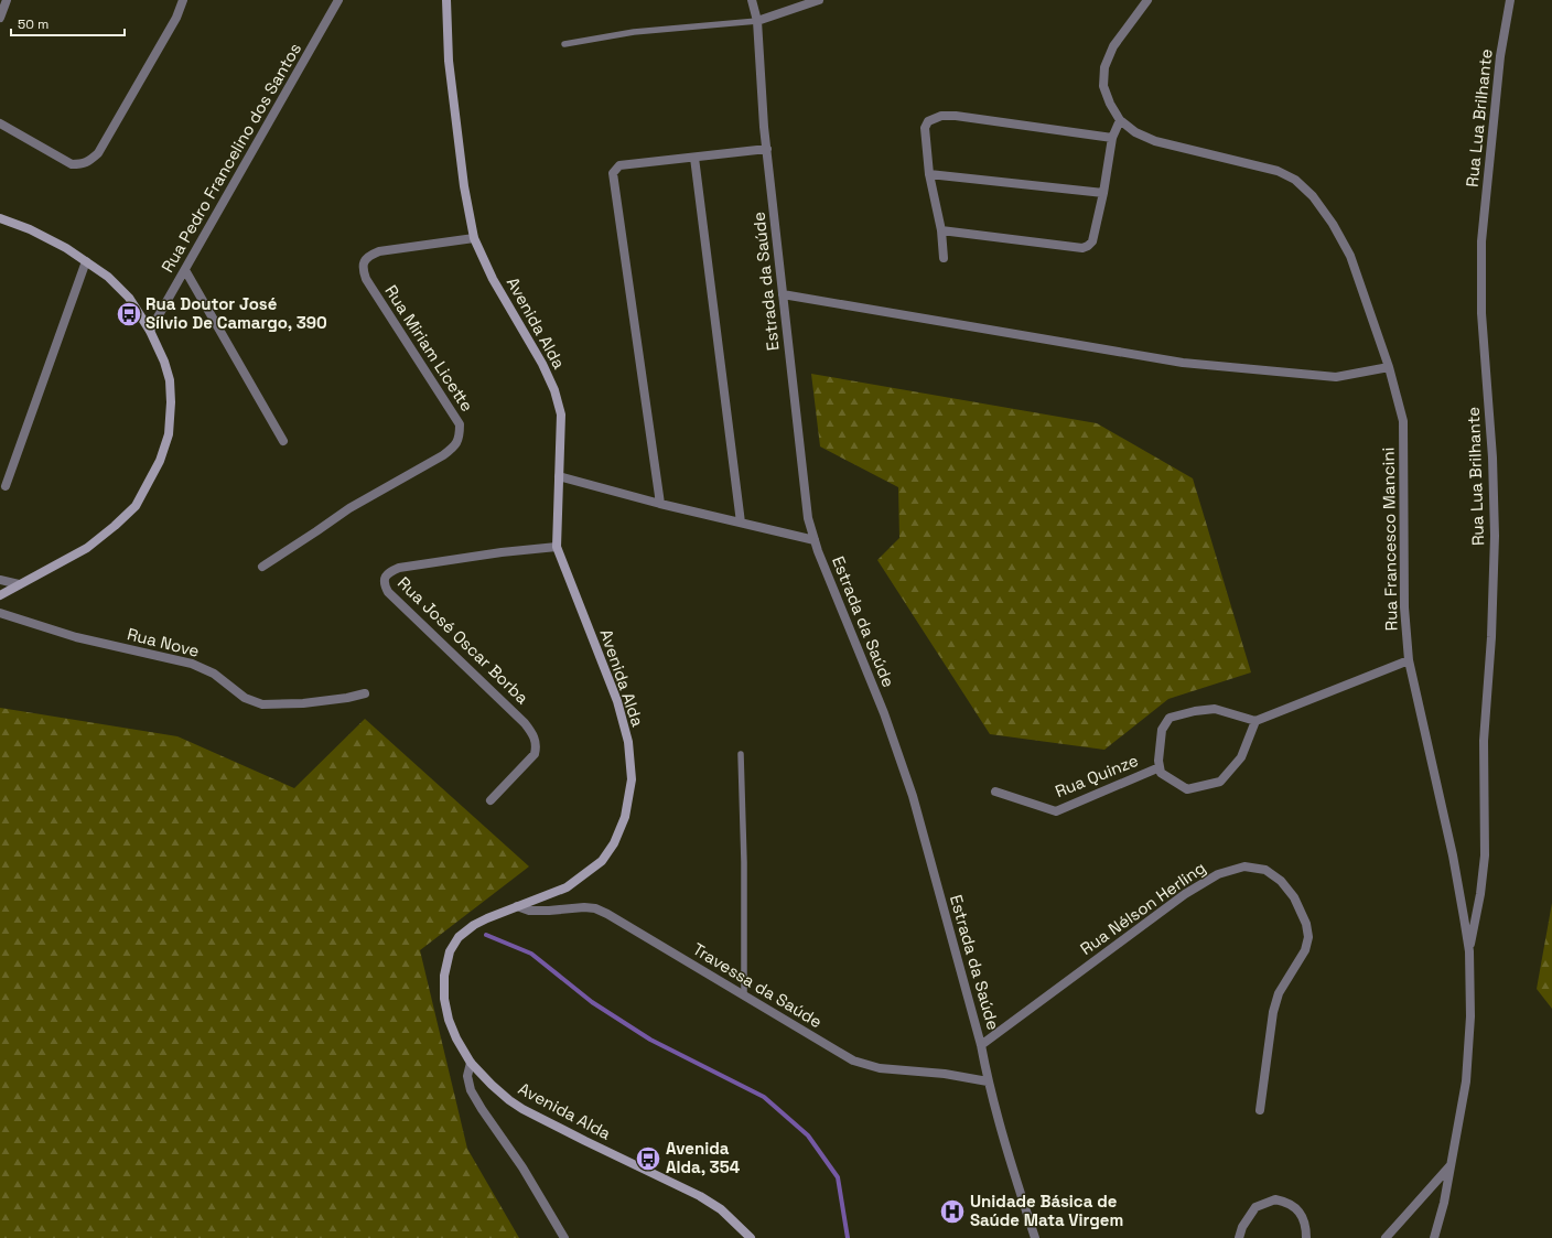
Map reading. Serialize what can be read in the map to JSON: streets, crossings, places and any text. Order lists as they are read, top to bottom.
{
  "streets": {
    "street": [
      "Rua Lua Brilhante",
      "Rua Pedro Francelino dos Santos",
      "Estrada da Saúde",
      "Avenida Alda",
      "Rua Miriam Licette",
      "Rua Francesco Mancini",
      "Rua José Oscar Borba",
      "Rua Nove",
      "Rua Quinze",
      "Rua Nélson Herling",
      "Travessa da Saúde"
    ]
  },
  "crossings": [
    ["Rua Lua Brilhante", "Rua Francesco Mancini"],
    ["Estrada da Saúde", "Rua Nélson Herling"],
    ["Estrada da Saúde", "Travessa da Saúde"],
    ["Avenida Alda", "Rua Miriam Licette"],
    ["Avenida Alda", "Rua José Oscar Borba"],
    ["Avenida Alda", "Travessa da Saúde"]
  ],
  "places": {
    "bus stop": ["Rua Doutor José Sílvio De Camargo, 390", "Avenida Alda, 354"],
    "hospital": ["Unidade Básica de Saúde Mata Virgem"]
  },
  "scale_bar": "50 m"
}
